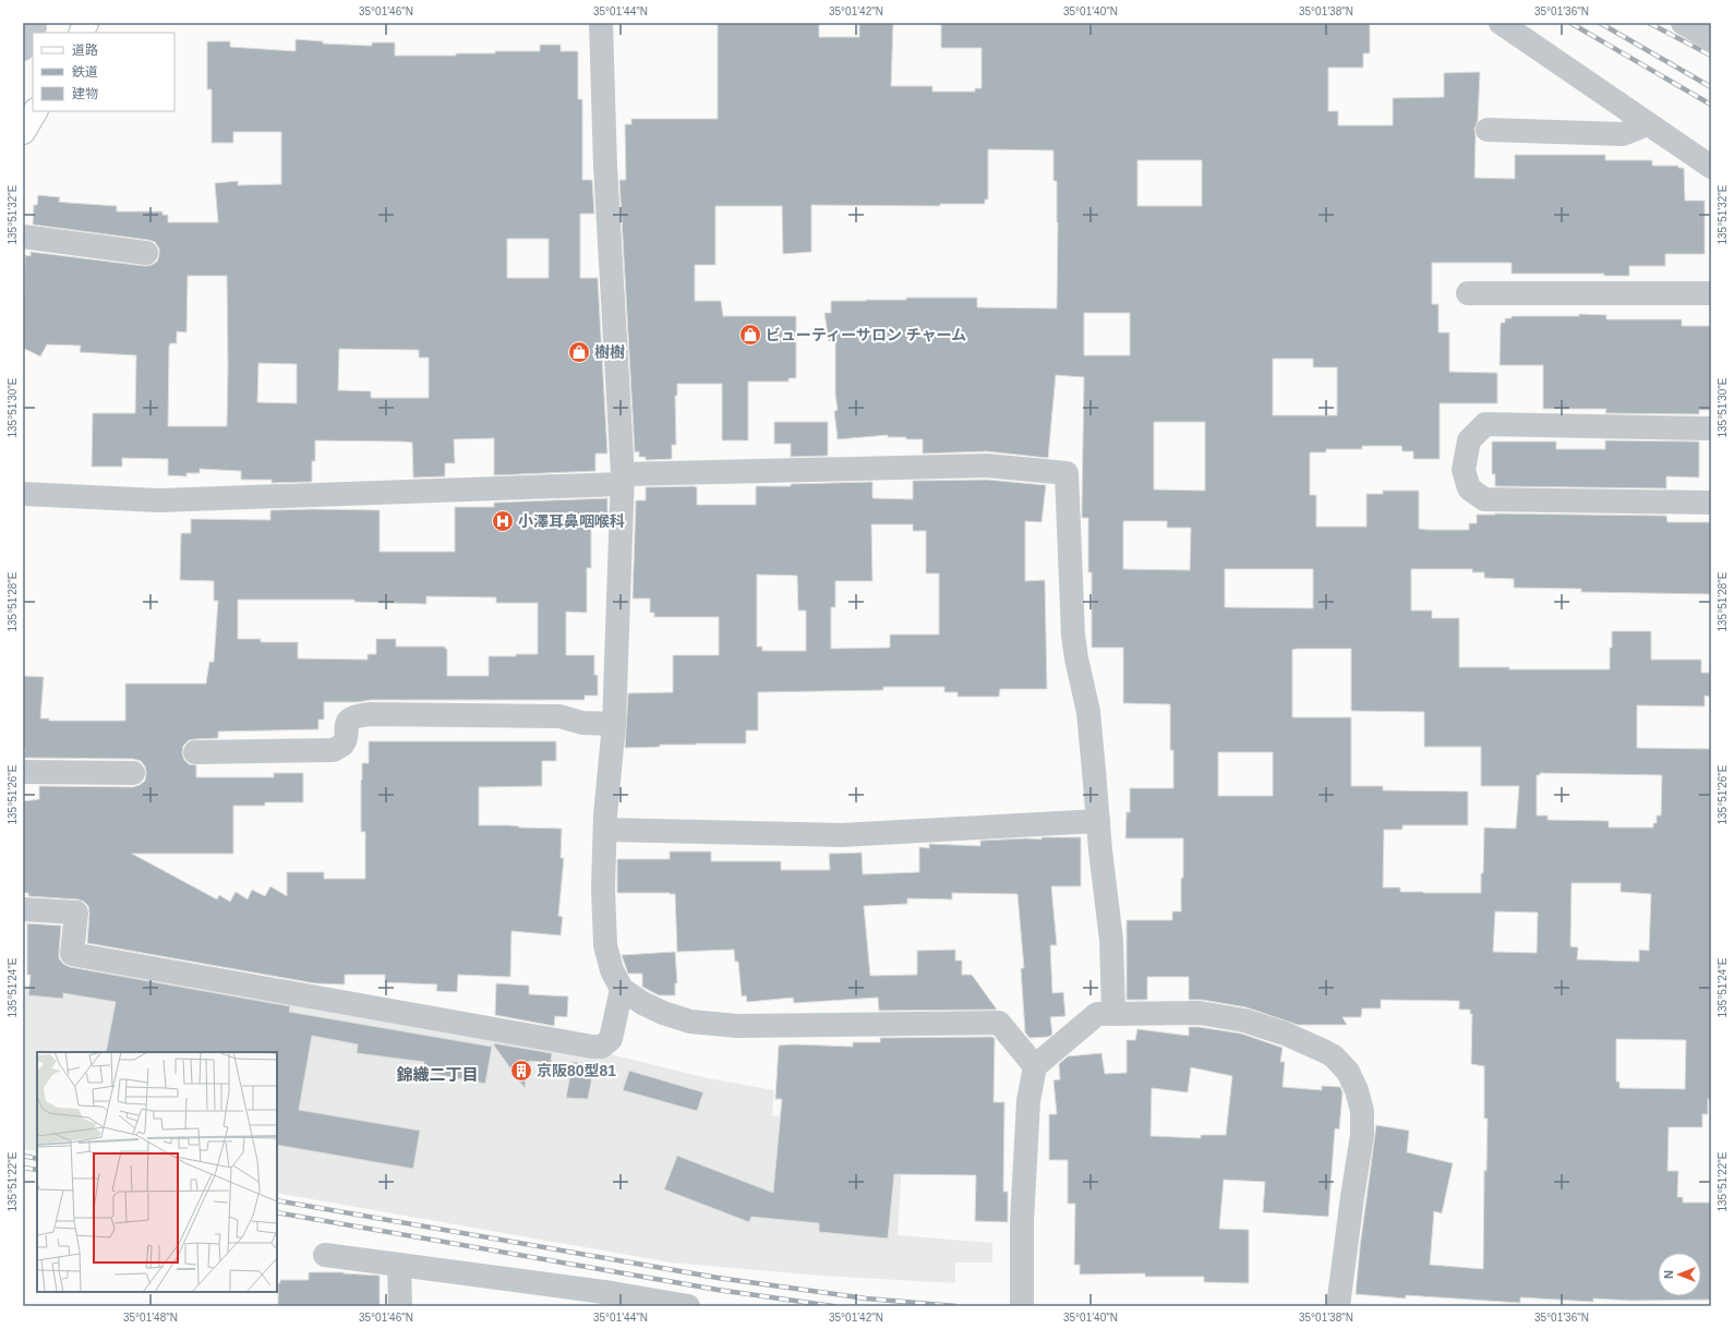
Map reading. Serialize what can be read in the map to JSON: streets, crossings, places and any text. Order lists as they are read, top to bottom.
{
  "districts": ["錦織二丁目"],
  "places": {
    "shop": ["ビューティーサロン チャーム", "樹樹"],
    "hospital": ["小澤耳鼻咽喉科"],
    "building": ["京阪80型81"]
  },
  "legend": ["道路", "鉄道", "建物"],
  "north": "left",
  "coordinates": [
    "35°01'46\"N",
    "35°01'44\"N",
    "35°01'42\"N",
    "35°01'40\"N",
    "35°01'38\"N",
    "35°01'36\"N",
    "135°51'32\"E",
    "135°51'30\"E",
    "135°51'28\"E",
    "135°51'26\"E",
    "135°51'24\"E",
    "135°51'22\"E",
    "35°01'48\"N"
  ]
}
